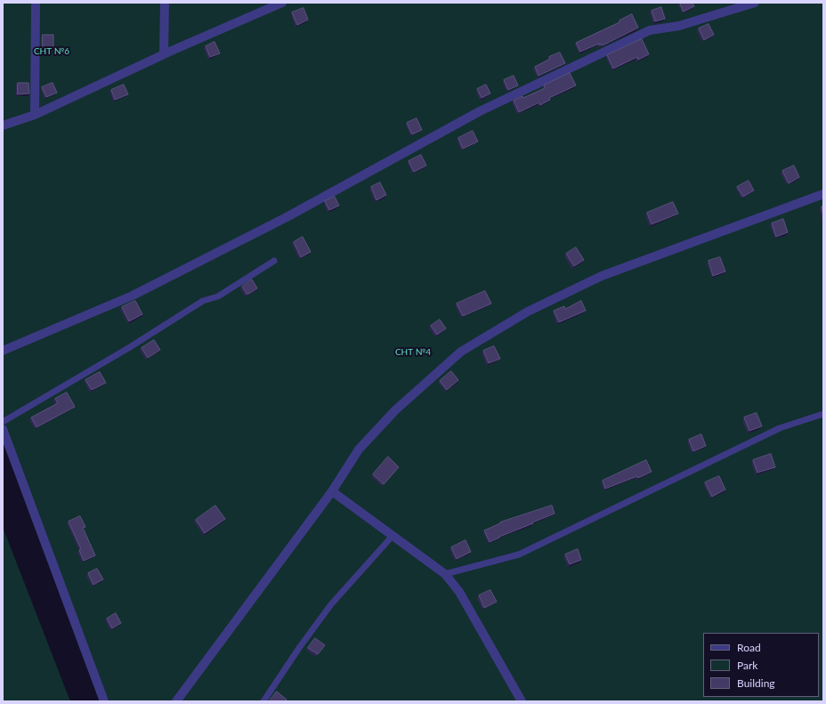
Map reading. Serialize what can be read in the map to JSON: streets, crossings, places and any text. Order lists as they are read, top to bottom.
{
  "parks": ["СНТ №6", "СНТ №4"],
  "legend": ["Road", "Park", "Building"]
}
